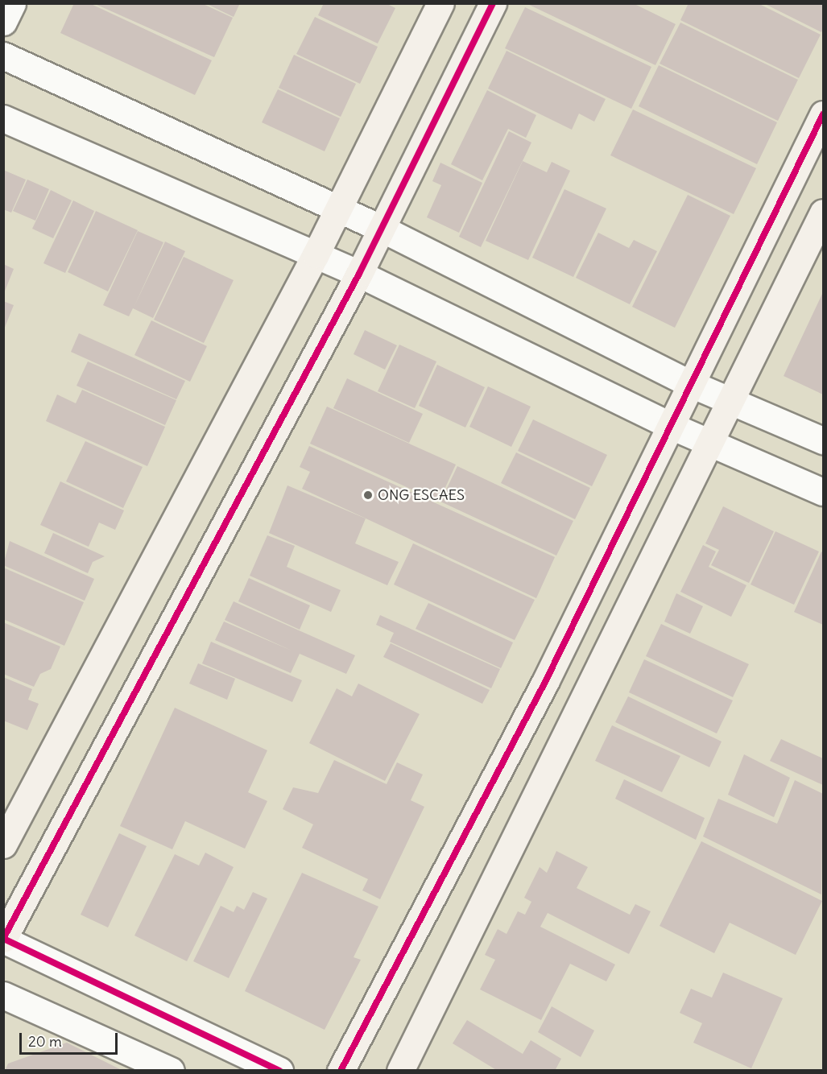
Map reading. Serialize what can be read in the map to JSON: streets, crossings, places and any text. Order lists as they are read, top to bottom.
{
  "places": ["ONG ESCAES"],
  "scale_bar": "20 m"
}
